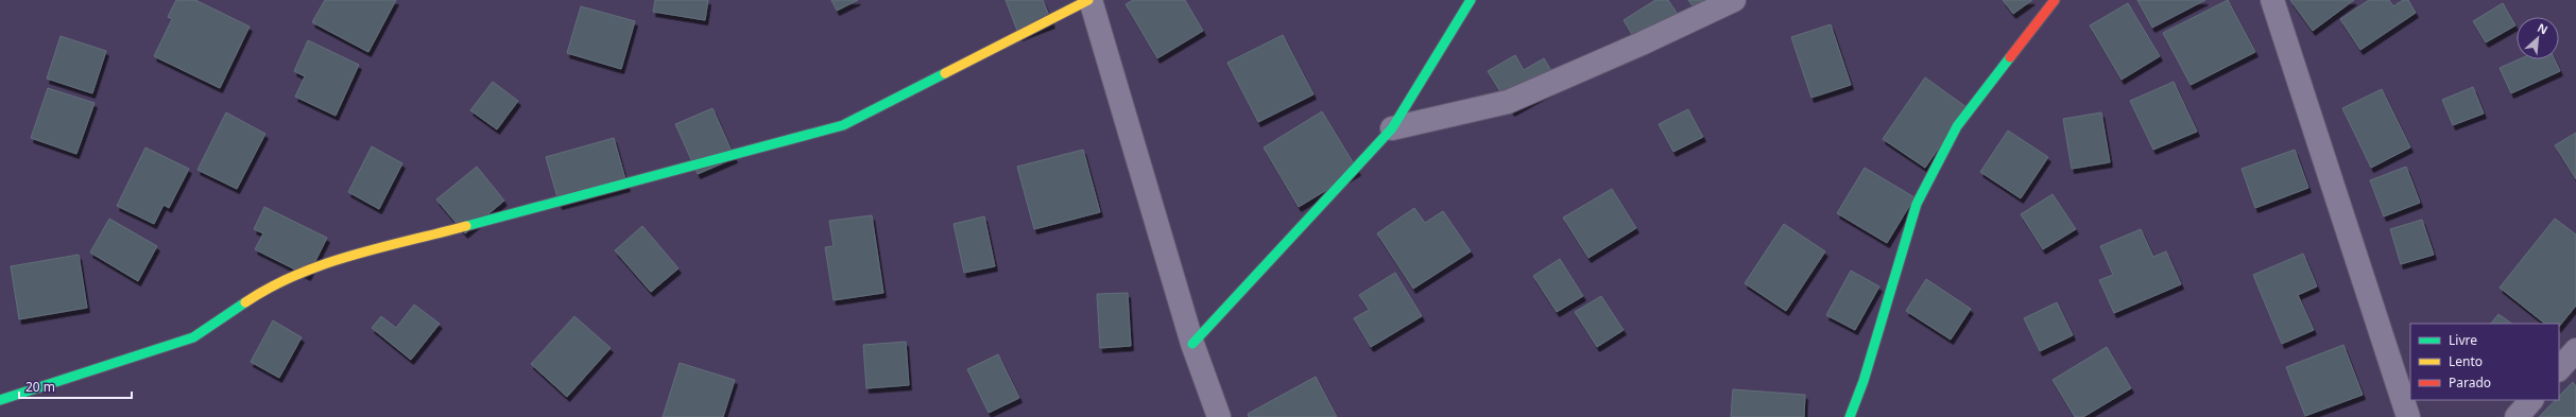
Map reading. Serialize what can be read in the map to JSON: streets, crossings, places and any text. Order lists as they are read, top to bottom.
{
  "legend": ["Livre", "Lento", "Parado"],
  "scale_bar": "20 m",
  "north": "top right"
}
